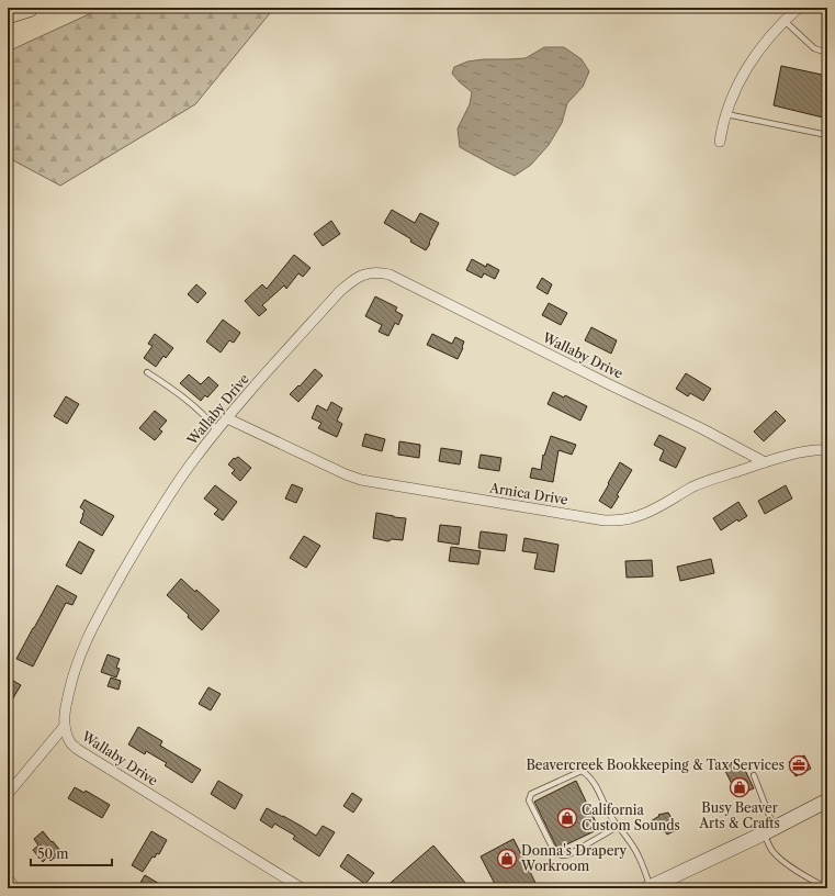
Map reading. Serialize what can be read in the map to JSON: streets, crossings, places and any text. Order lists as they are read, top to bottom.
{
  "streets": {
    "street": ["Wallaby Drive", "Arnica Drive"]
  },
  "crossings": [
    ["Wallaby Drive", "Arnica Drive"]
  ],
  "places": {
    "office": ["Beavercreek Bookkeeping & Tax Services"],
    "shop": ["Busy Beaver Arts & Crafts", "California Custom Sounds", "Donna's Drapery Workroom"]
  },
  "scale_bar": "50 m"
}
